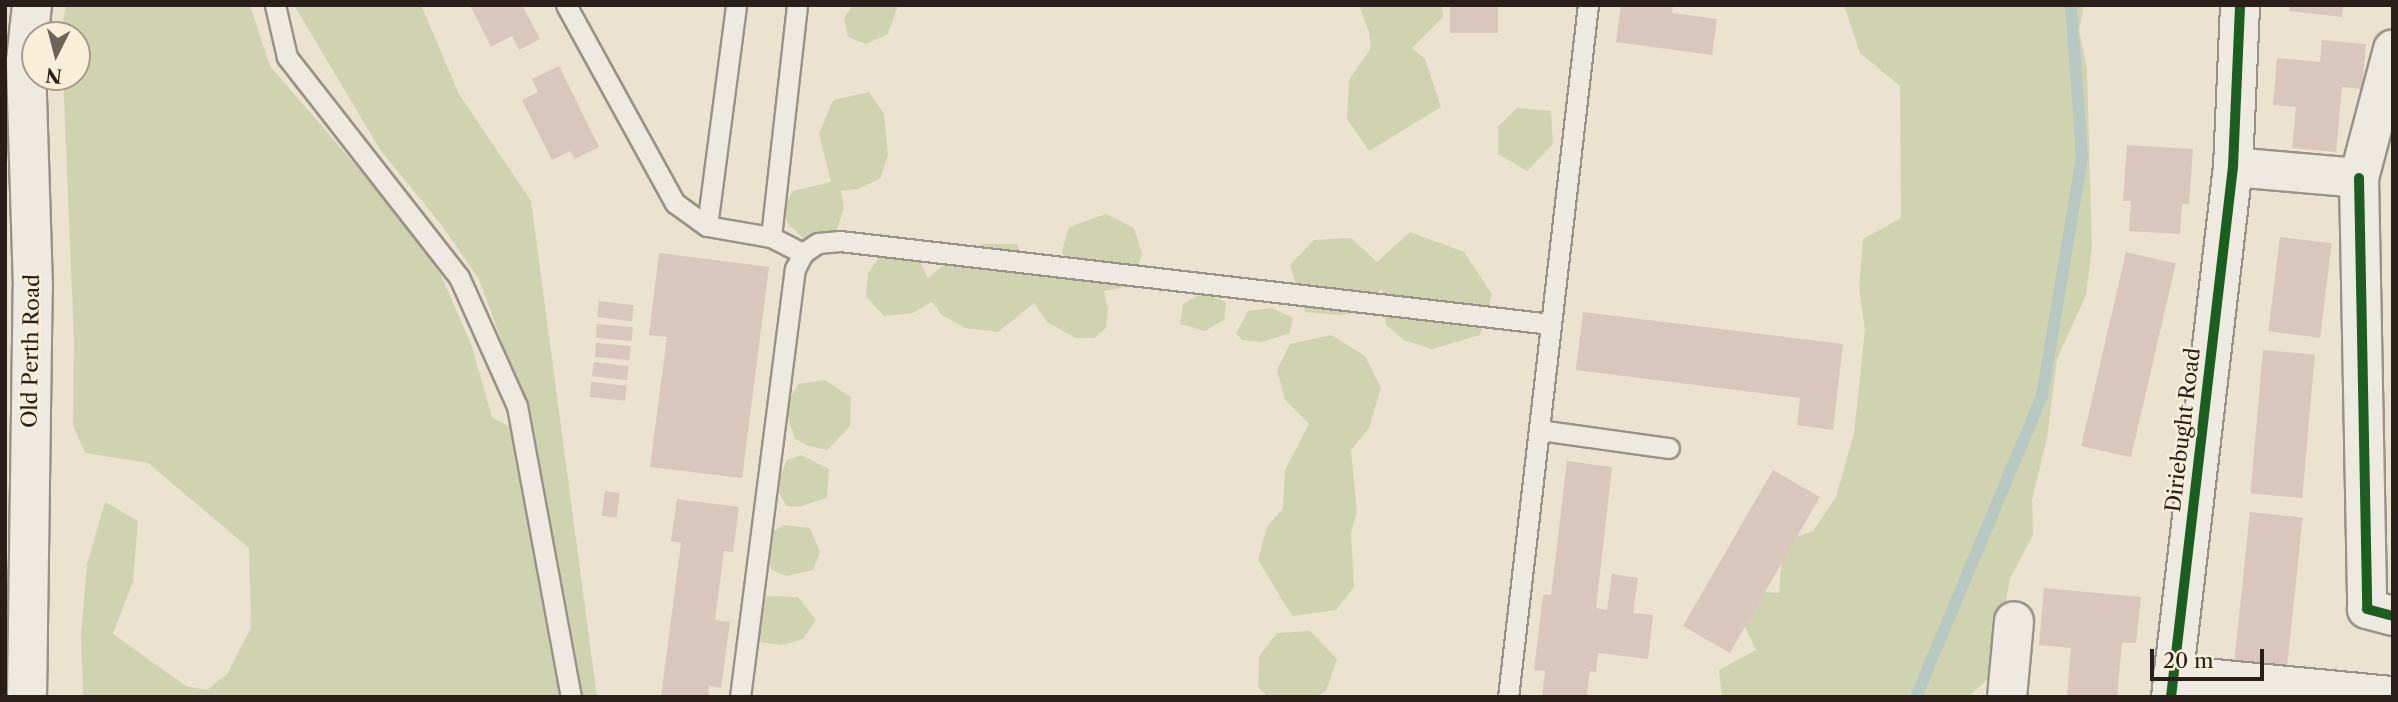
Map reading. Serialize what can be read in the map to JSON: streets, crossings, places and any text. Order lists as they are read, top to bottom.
{
  "streets": {
    "street": ["Old Perth Road", "Diriebught Road"]
  },
  "scale_bar": "20 m",
  "north": "bottom"
}
